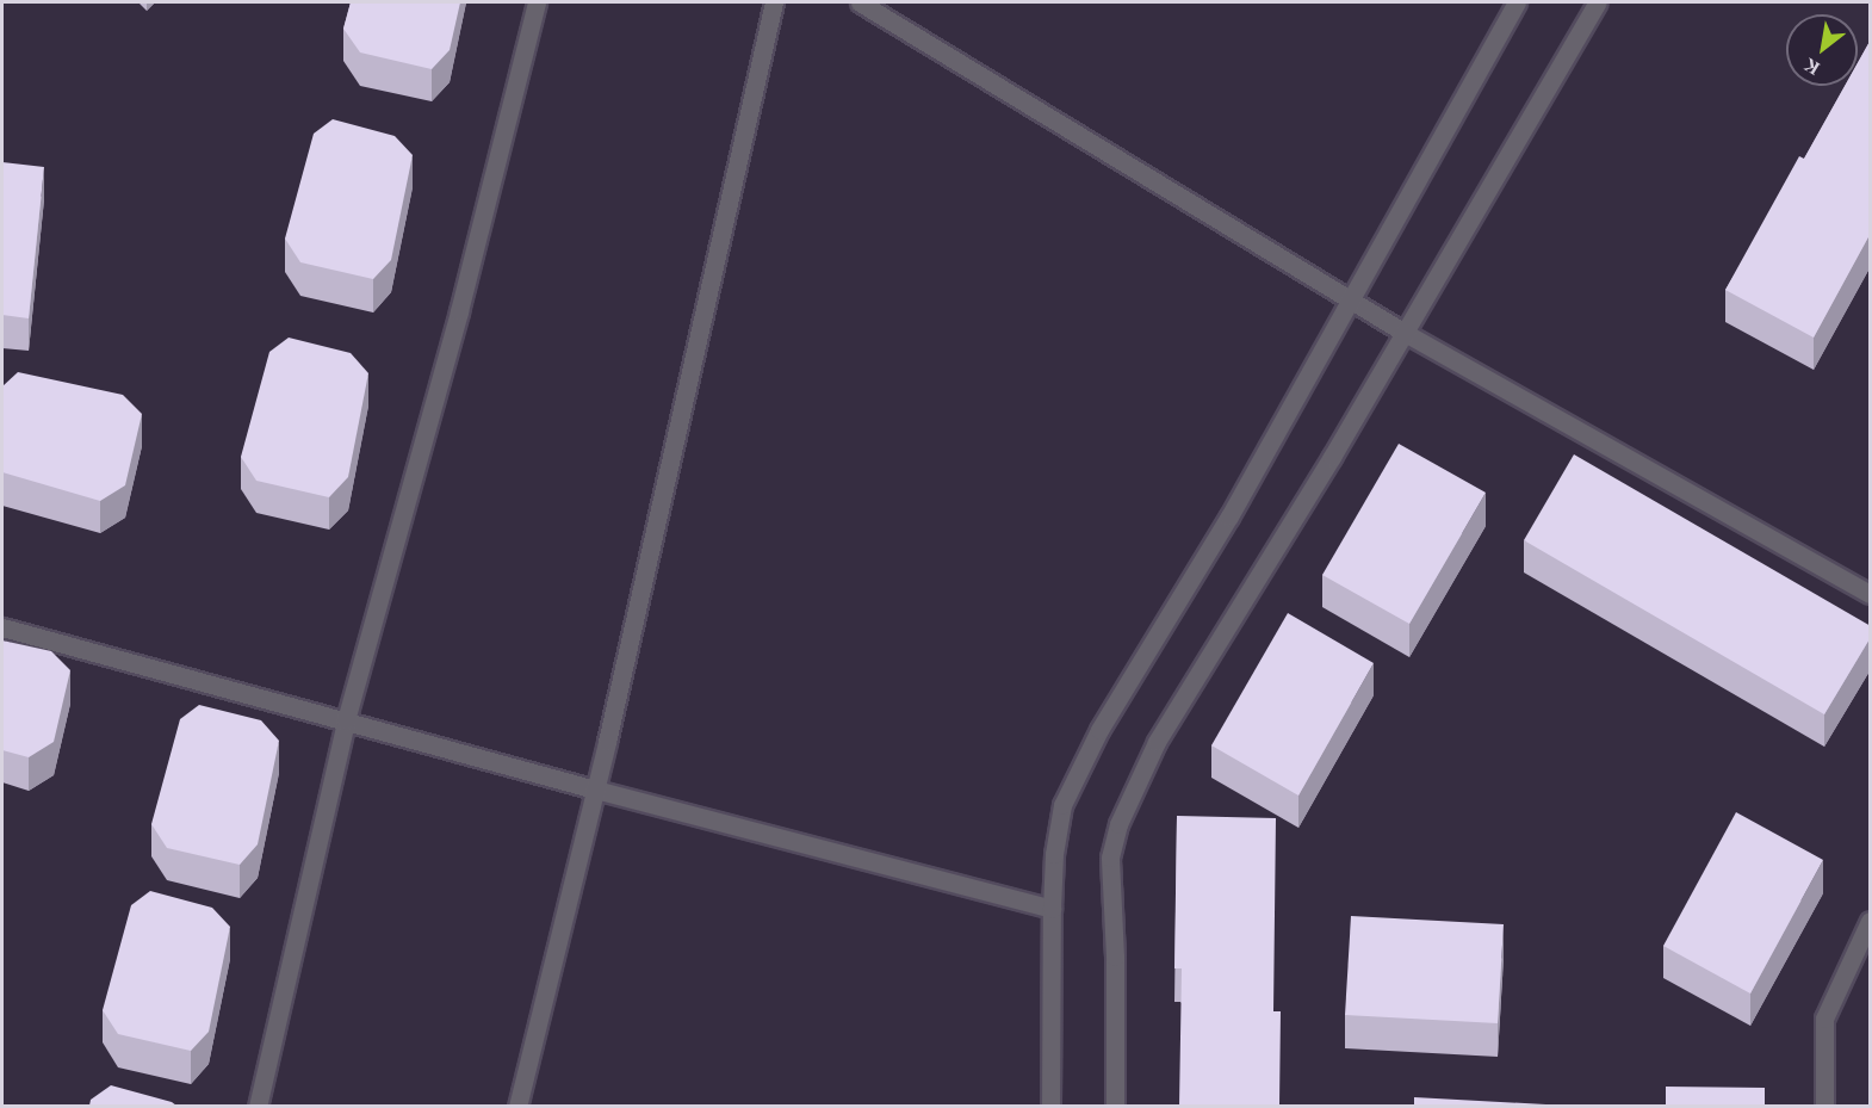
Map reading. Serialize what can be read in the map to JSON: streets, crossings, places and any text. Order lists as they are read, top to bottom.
{
  "north": "bottom left"
}
